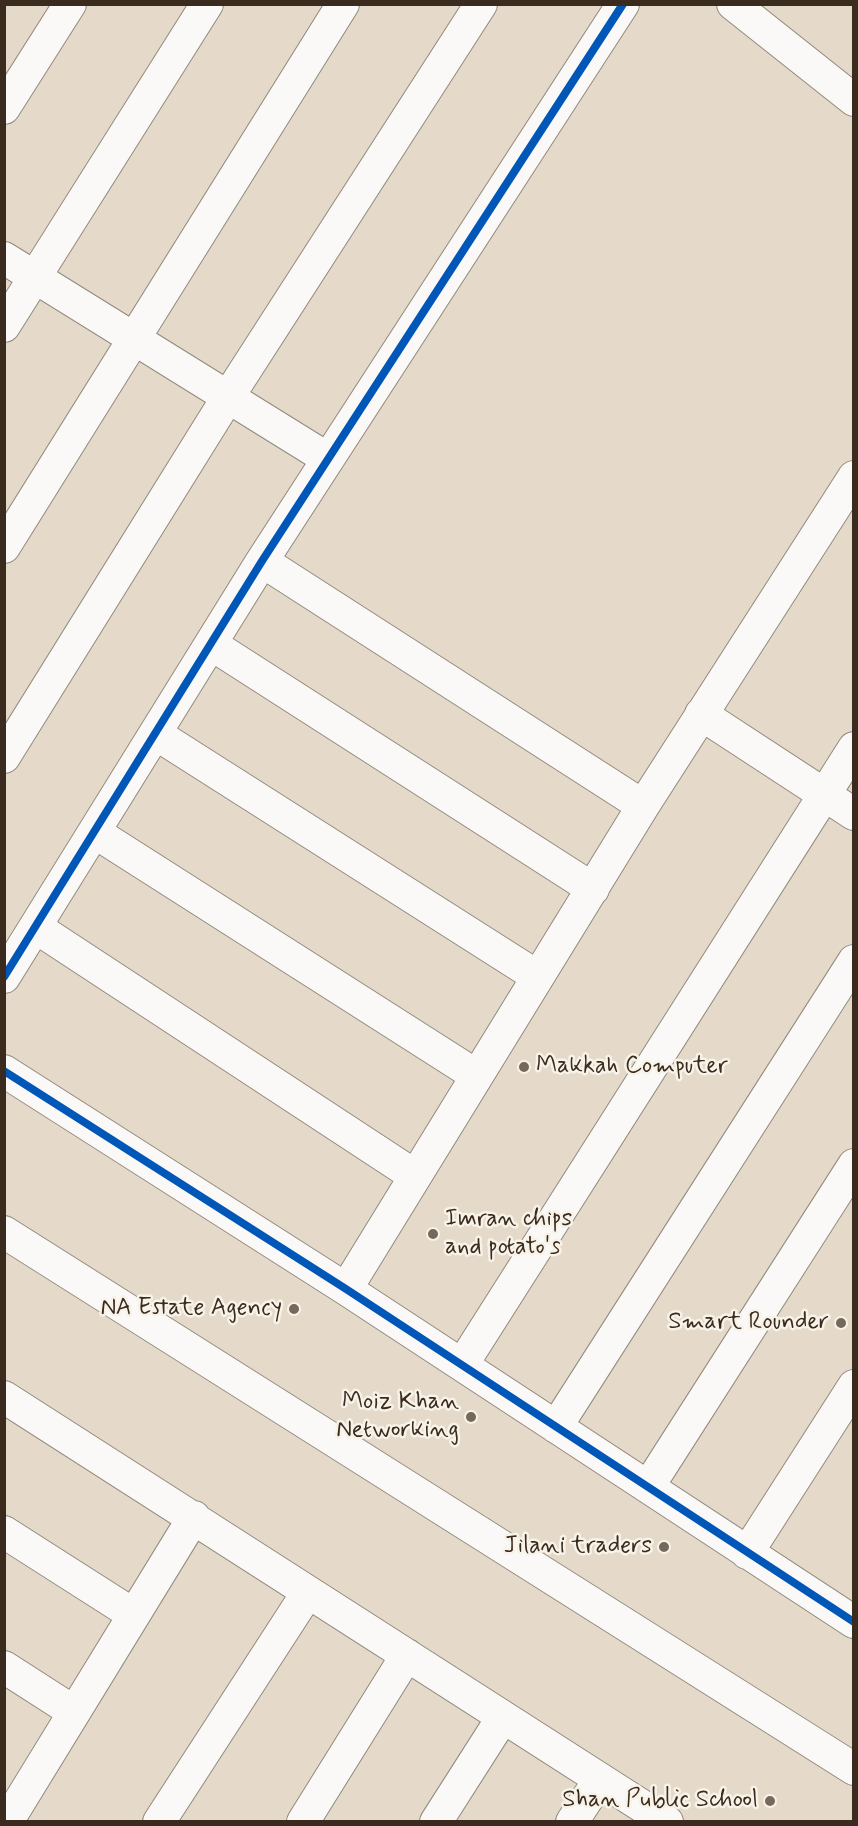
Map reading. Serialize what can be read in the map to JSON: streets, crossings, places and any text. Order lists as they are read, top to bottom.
{
  "places": [
    "Makkah Computer",
    "Imran chips and potato's",
    "NA Estate Agency",
    "Smart Rounder",
    "Moiz Khan Networking",
    "Jilani traders",
    "Shan Public School"
  ]
}
